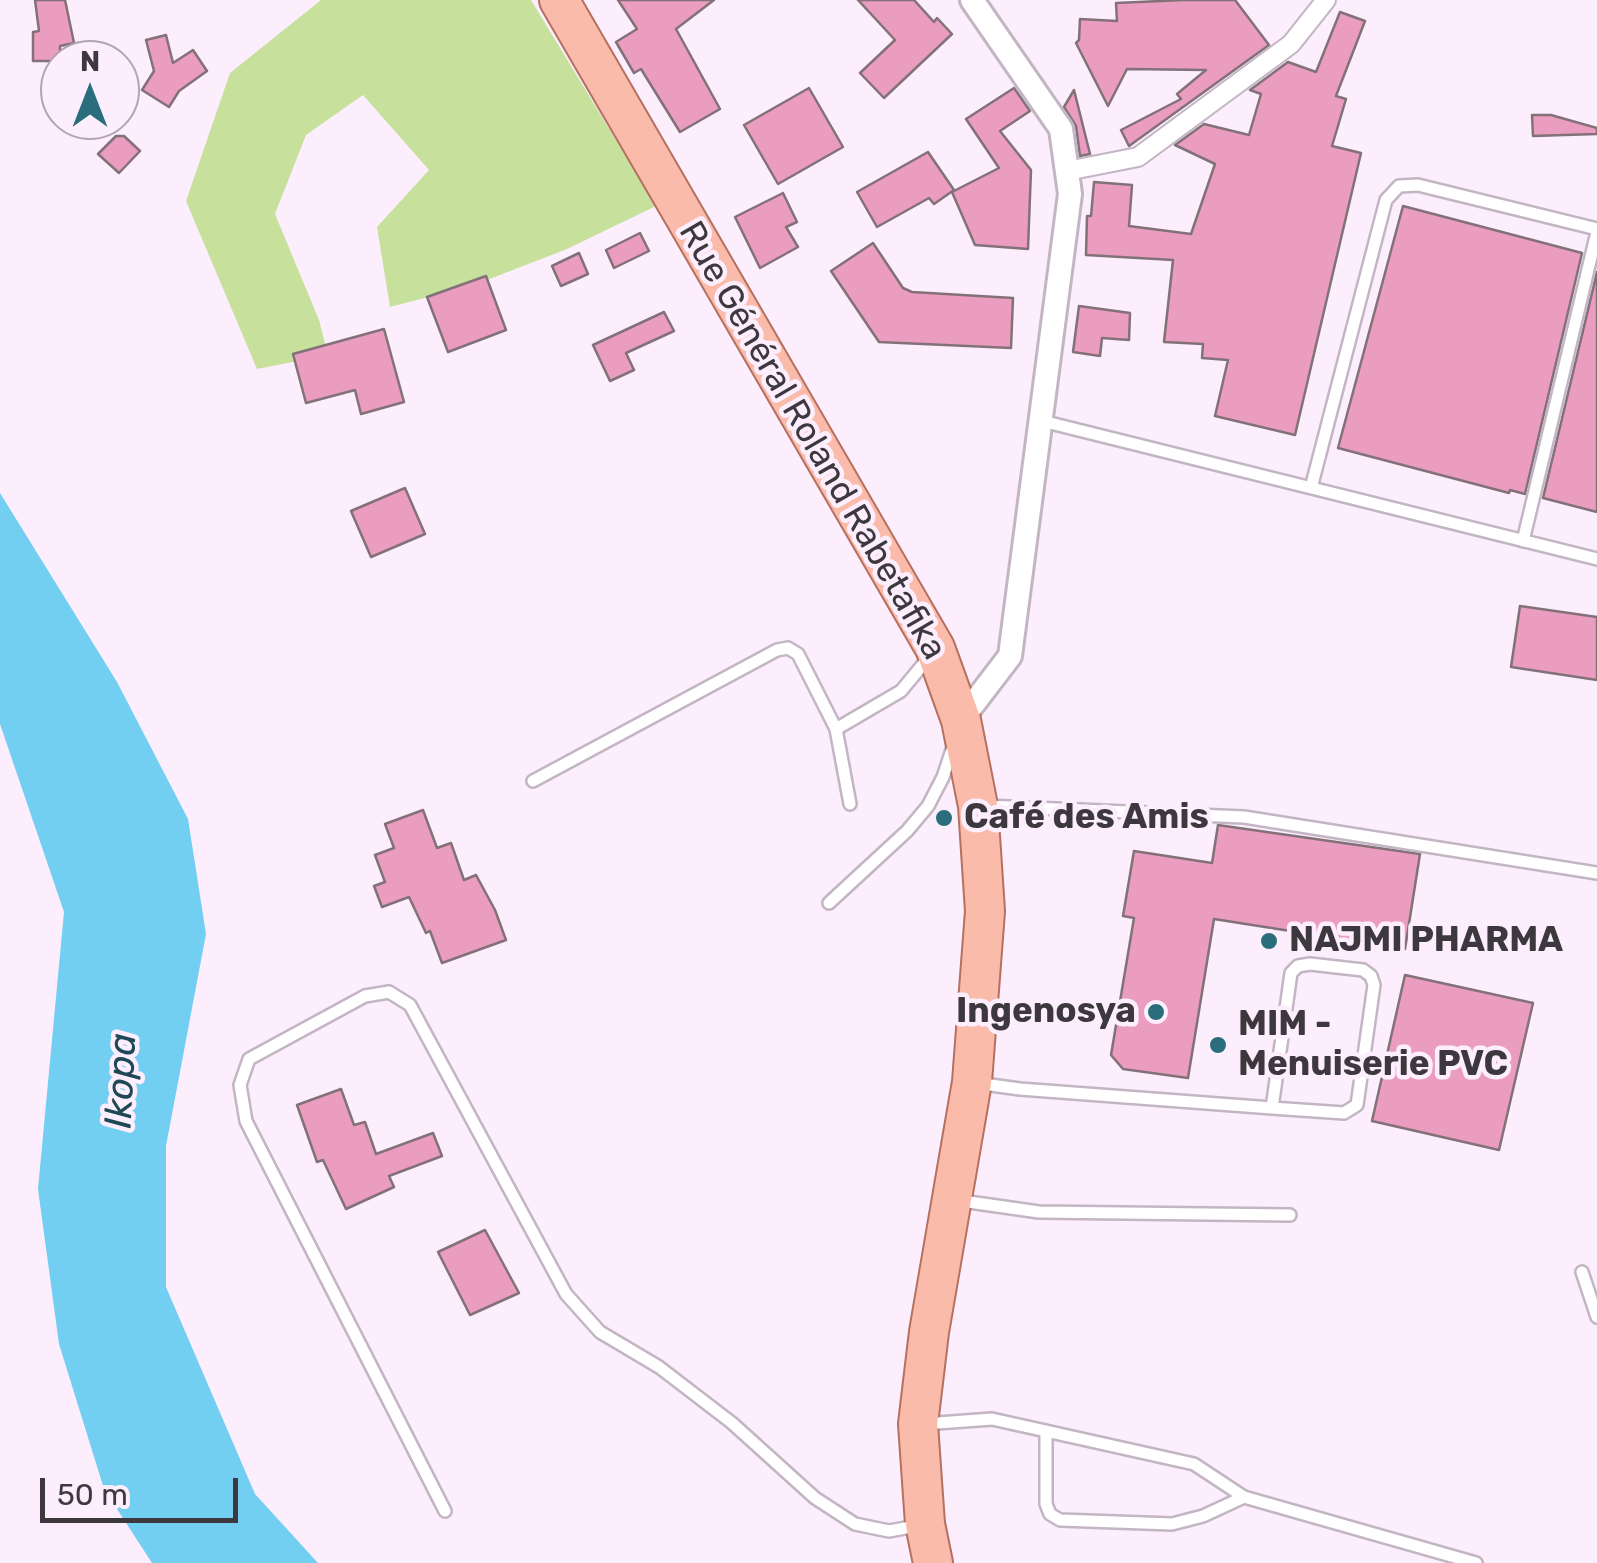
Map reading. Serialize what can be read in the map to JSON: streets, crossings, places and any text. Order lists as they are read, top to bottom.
{
  "streets": {
    "main road": ["Rue Général Roland Rabetafika"]
  },
  "water": ["Ikopa"],
  "places": [
    "Café des Amis",
    "NAJMI PHARMA",
    "Ingenosya",
    "MIM - Menuiserie PVC"
  ],
  "scale_bar": "50 m",
  "north": "top"
}
